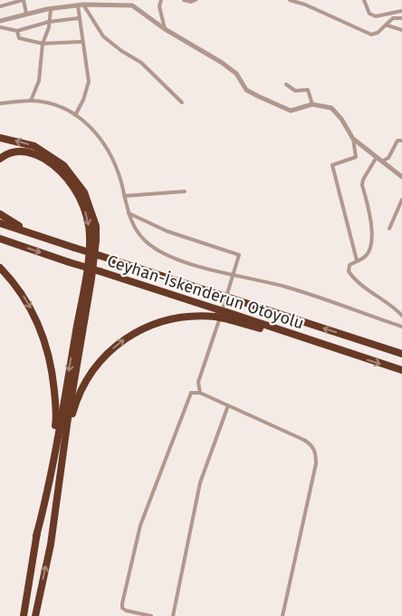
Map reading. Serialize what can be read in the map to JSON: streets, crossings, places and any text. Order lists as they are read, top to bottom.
{
  "streets": {
    "highway": ["Ceyhan-İskenderun Otoyolu"]
  }
}
